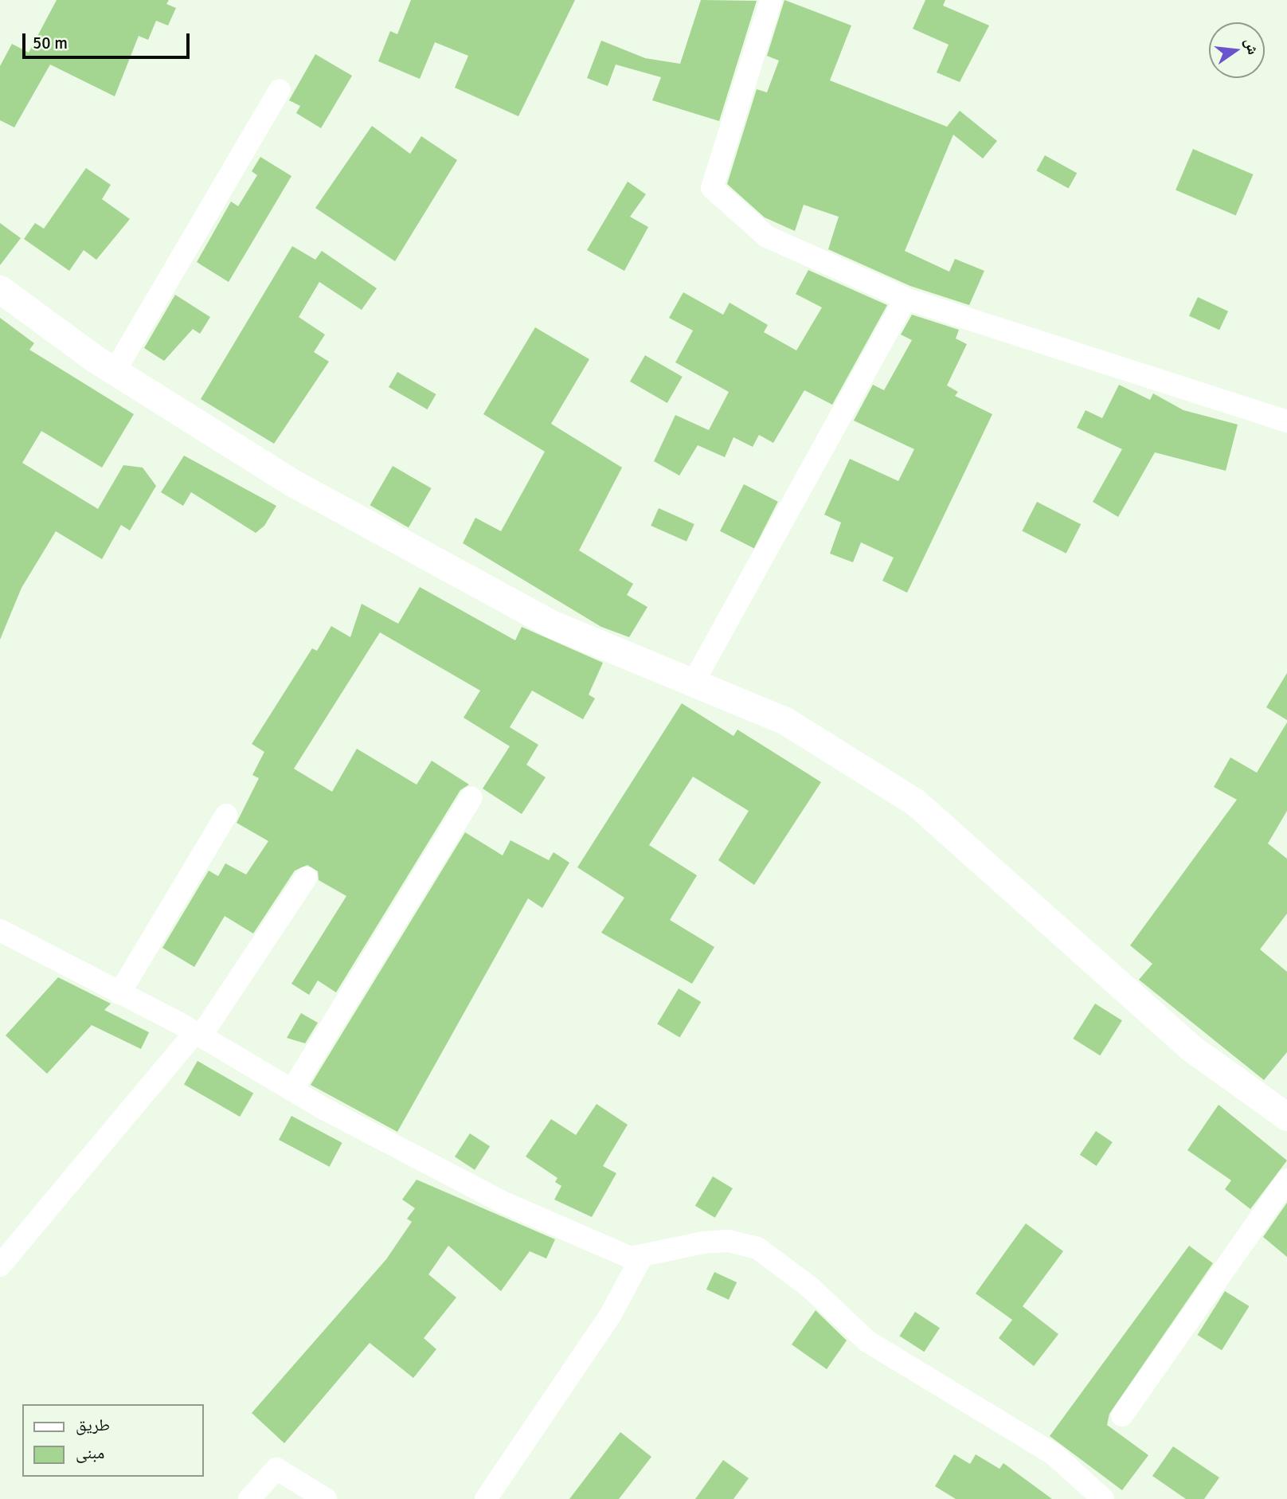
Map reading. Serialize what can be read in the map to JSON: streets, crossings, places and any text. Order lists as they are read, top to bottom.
{
  "legend": ["طريق", "مبنى"],
  "scale_bar": "50 m",
  "north": "right"
}
